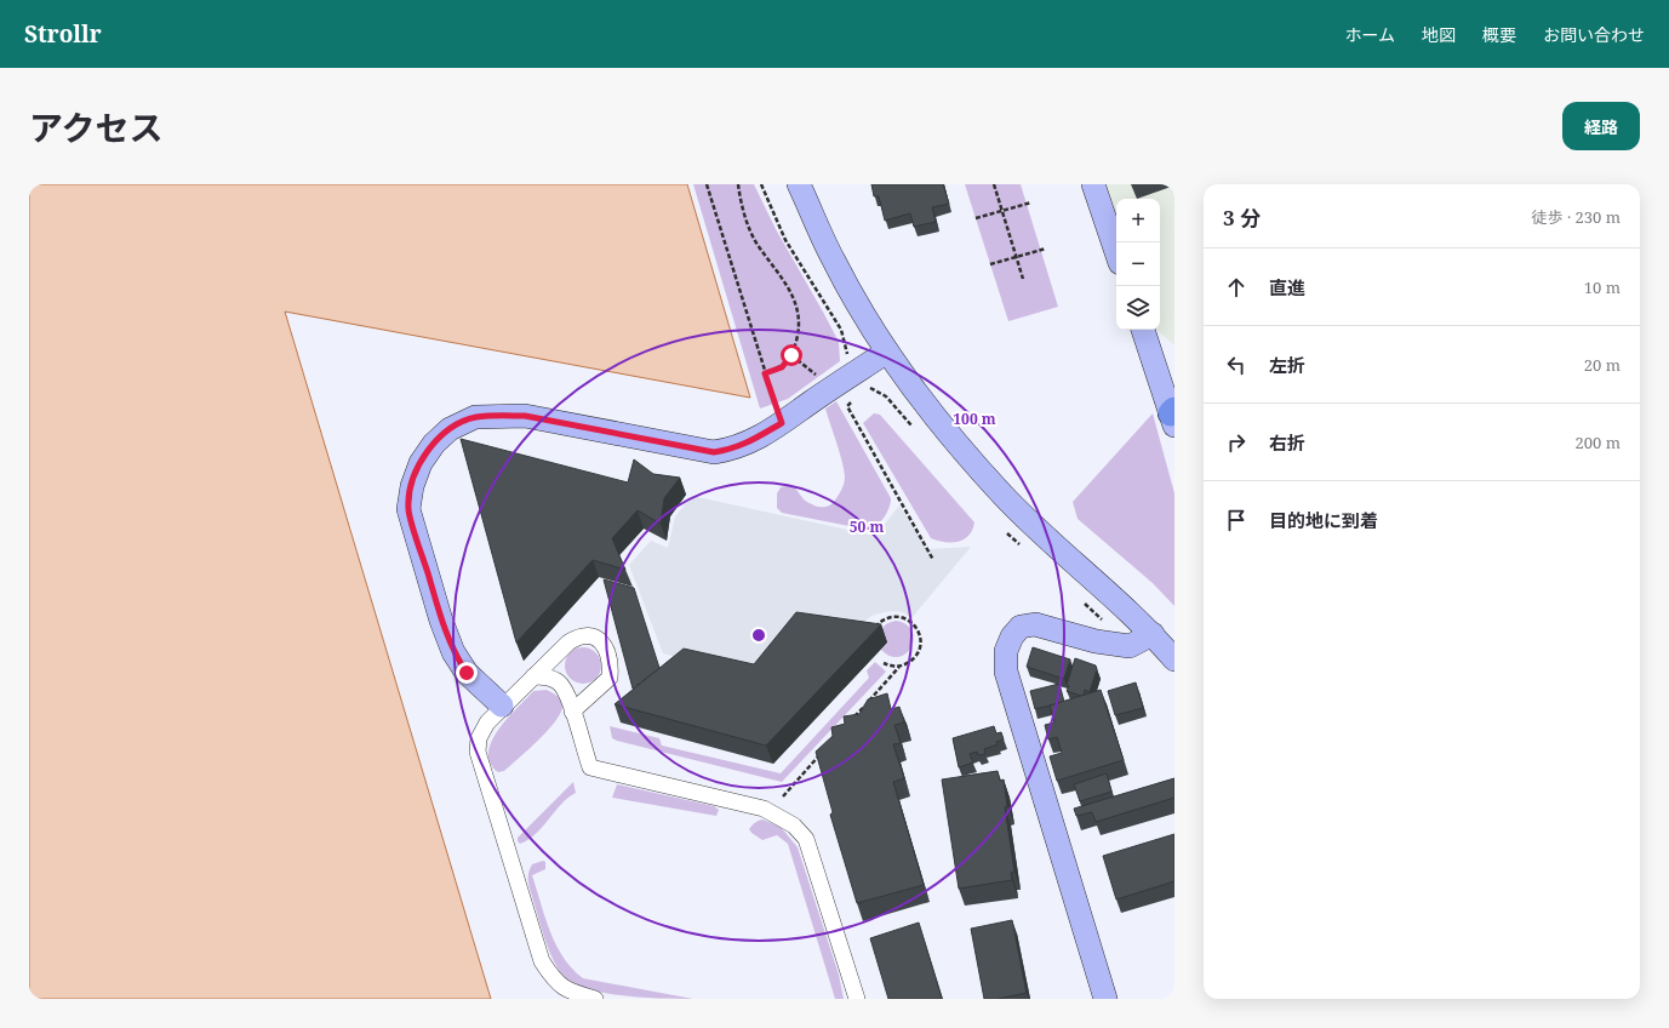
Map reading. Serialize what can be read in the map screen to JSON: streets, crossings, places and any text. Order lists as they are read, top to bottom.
{
  "page": {
    "header": "Strollr",
    "nav": [
      "ホーム",
      "地図",
      "概要",
      "お問い合わせ"
    ],
    "title": "アクセス",
    "buttons": "経路",
    "heading": ["3 分", "徒歩 · 230 m"],
    "map_buttons": ["+", "−"],
    "list": [
      ["直進", "10 m"],
      ["左折", "20 m"],
      ["右折", "200 m"],
      "目的地に到着"
    ]
  },
  "rings": ["100 m", "50 m"]
}
